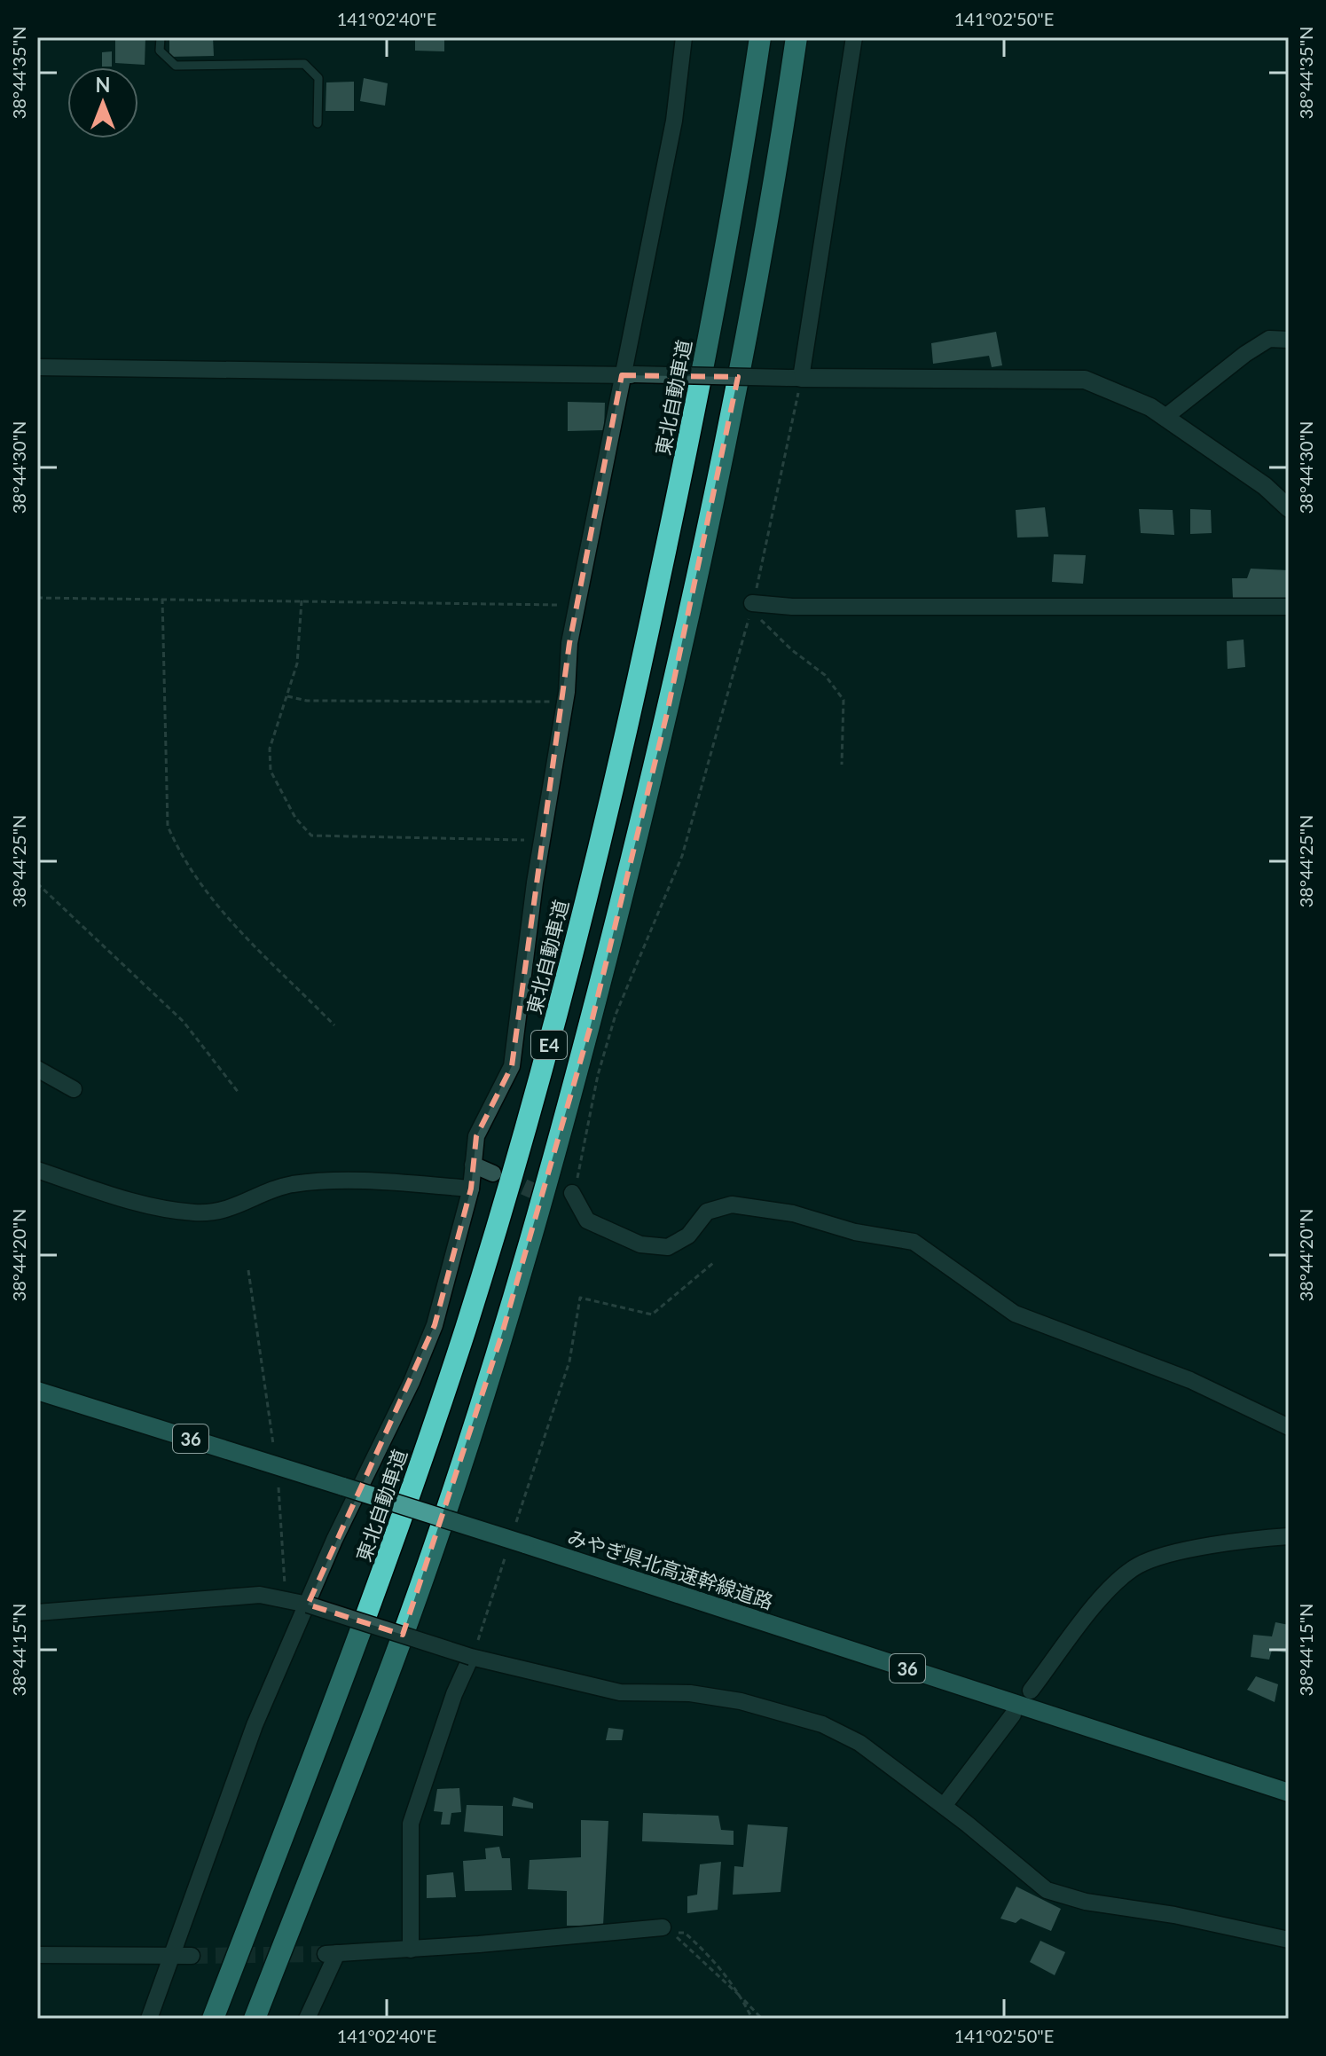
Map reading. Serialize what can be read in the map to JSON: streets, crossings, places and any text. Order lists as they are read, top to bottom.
{
  "streets": {
    "highway": ["東北自動車道", "E4"],
    "main road": ["36", "みやぎ県北高速幹線道路"]
  },
  "north": "top",
  "coordinates": [
    "141°02'40\"E",
    "141°02'50\"E",
    "38°44'35\"N",
    "38°44'30\"N",
    "38°44'25\"N",
    "38°44'20\"N",
    "38°44'15\"N"
  ]
}
